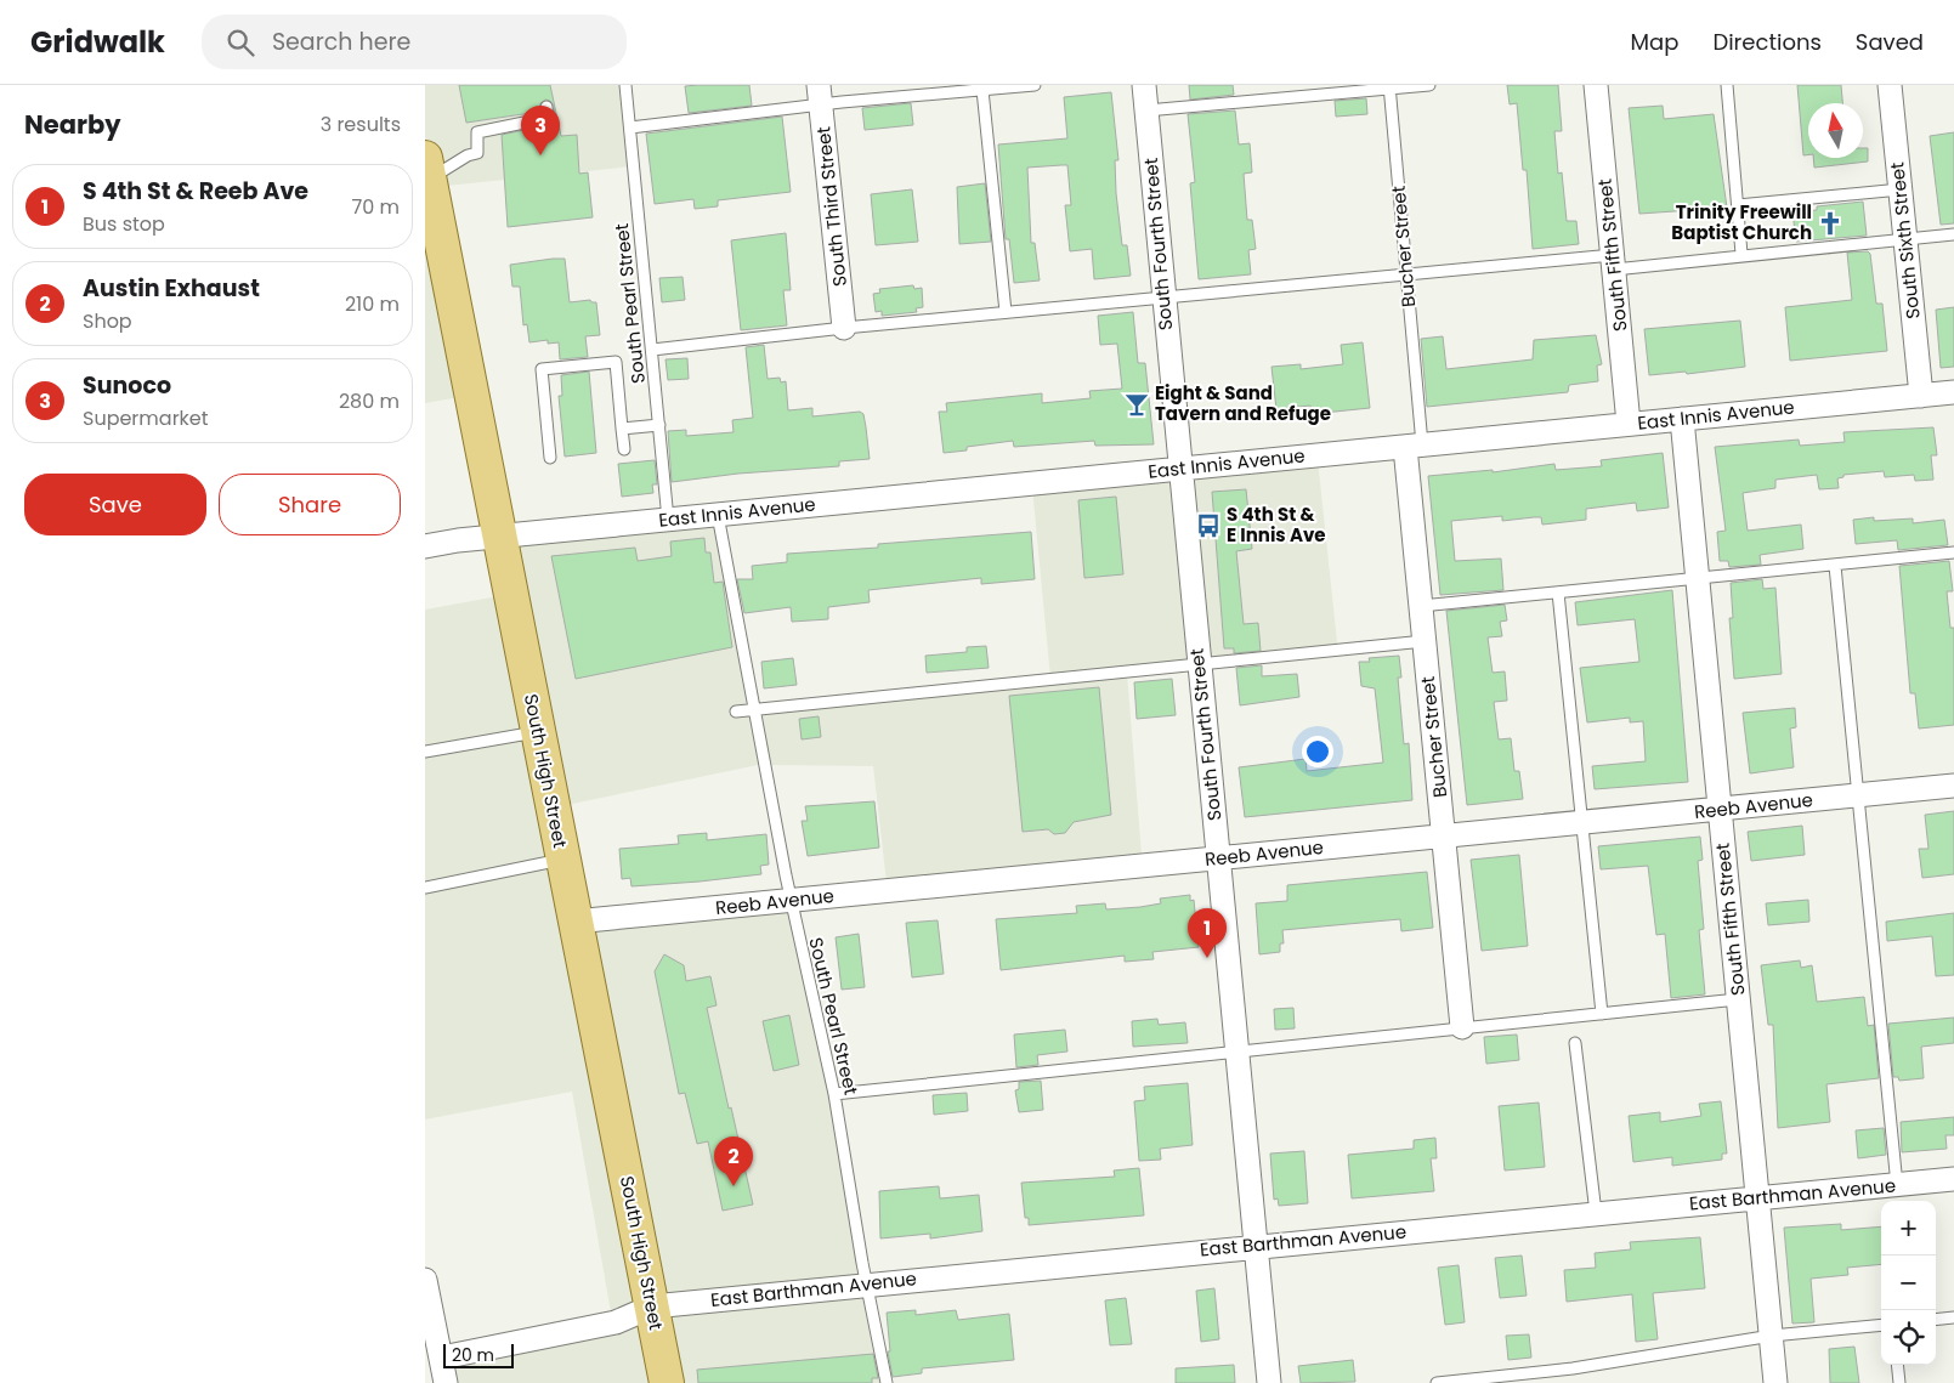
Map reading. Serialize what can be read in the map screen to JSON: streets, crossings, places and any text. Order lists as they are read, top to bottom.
{
  "streets": {
    "main road": ["South High Street"],
    "street": [
      "South Third Street",
      "South Sixth Street",
      "South Fourth Street",
      "Bucher Street",
      "South Fifth Street",
      "East Innis Avenue",
      "Reeb Avenue",
      "East Barthman Avenue"
    ],
    "lane": ["South Pearl Street"]
  },
  "crossings": [
    ["South Sixth Street", "East Innis Avenue"],
    ["South Fourth Street", "East Innis Avenue"],
    ["South Fourth Street", "Reeb Avenue"],
    ["South Fourth Street", "East Barthman Avenue"],
    ["Bucher Street", "East Innis Avenue"],
    ["Bucher Street", "Reeb Avenue"],
    ["South Fifth Street", "East Innis Avenue"],
    ["South Fifth Street", "Reeb Avenue"],
    ["South Fifth Street", "East Barthman Avenue"],
    ["South Pearl Street", "East Innis Avenue"],
    ["South Pearl Street", "Reeb Avenue"],
    ["South Pearl Street", "East Barthman Avenue"],
    ["East Innis Avenue", "South High Street"],
    ["South High Street", "Reeb Avenue"],
    ["South High Street", "East Barthman Avenue"]
  ],
  "places": {
    "church": ["Trinity Freewill Baptist Church"],
    "bar": ["Eight & Sand Tavern and Refuge"],
    "bus stop": ["S 4th St & E Innis Ave"]
  },
  "scale_bar": "20 m",
  "north": "top",
  "page": {
    "header": "Gridwalk",
    "search": "Search here",
    "nav": ["Map", "Directions", "Saved"],
    "heading": ["Nearby", "3 results"],
    "pins": ["3", "1", "2"],
    "list": [
      {
        "mark": "1",
        "name": "S 4th St & Reeb Ave",
        "note": "Bus stop",
        "value": "70 m"
      },
      {
        "mark": "2",
        "name": "Austin Exhaust",
        "note": "Shop",
        "value": "210 m"
      },
      {
        "mark": "3",
        "name": "Sunoco",
        "note": "Supermarket",
        "value": "280 m"
      }
    ],
    "buttons": ["Save", "Share"],
    "map_buttons": ["+", "−"],
    "scale": "20 m"
  }
}
